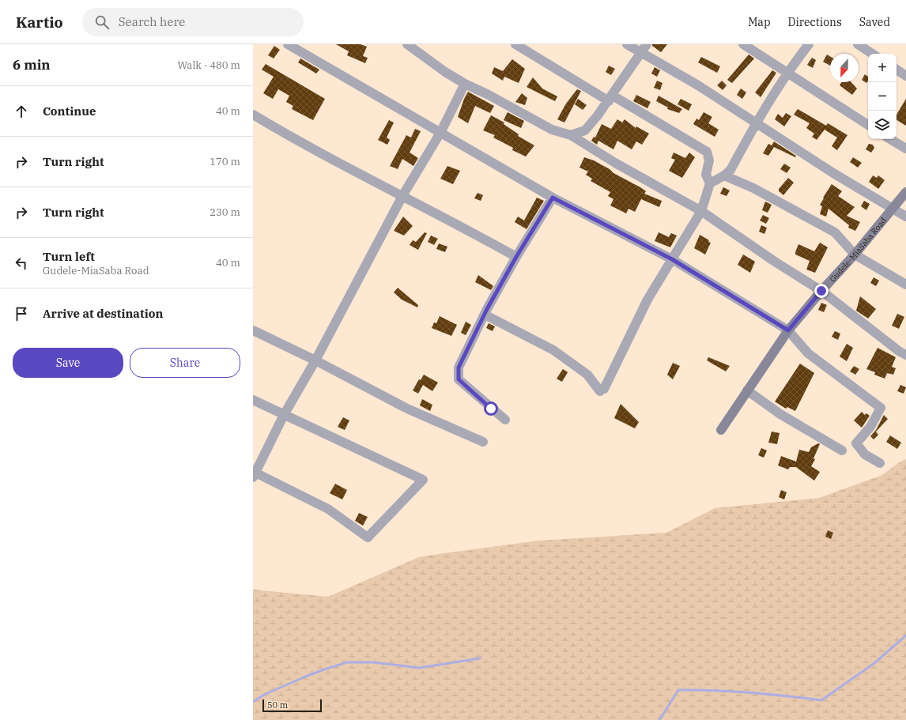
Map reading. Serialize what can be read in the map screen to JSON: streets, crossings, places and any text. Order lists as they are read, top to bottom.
{
  "streets": {
    "street": ["Gudele-MiaSaba Road"]
  },
  "scale_bar": "50 m",
  "north": "bottom",
  "page": {
    "header": "Kartio",
    "search": "Search here",
    "nav": ["Map", "Directions", "Saved"],
    "heading": ["6 min", "Walk · 480 m"],
    "map_buttons": ["+", "−"],
    "list": [
      ["Continue", "40 m"],
      ["Turn right", "170 m"],
      ["Turn right", "230 m"],
      ["Turn left", "Gudele-MiaSaba Road", "40 m"],
      "Arrive at destination"
    ],
    "buttons": ["Save", "Share"],
    "scale": "50 m"
  }
}
